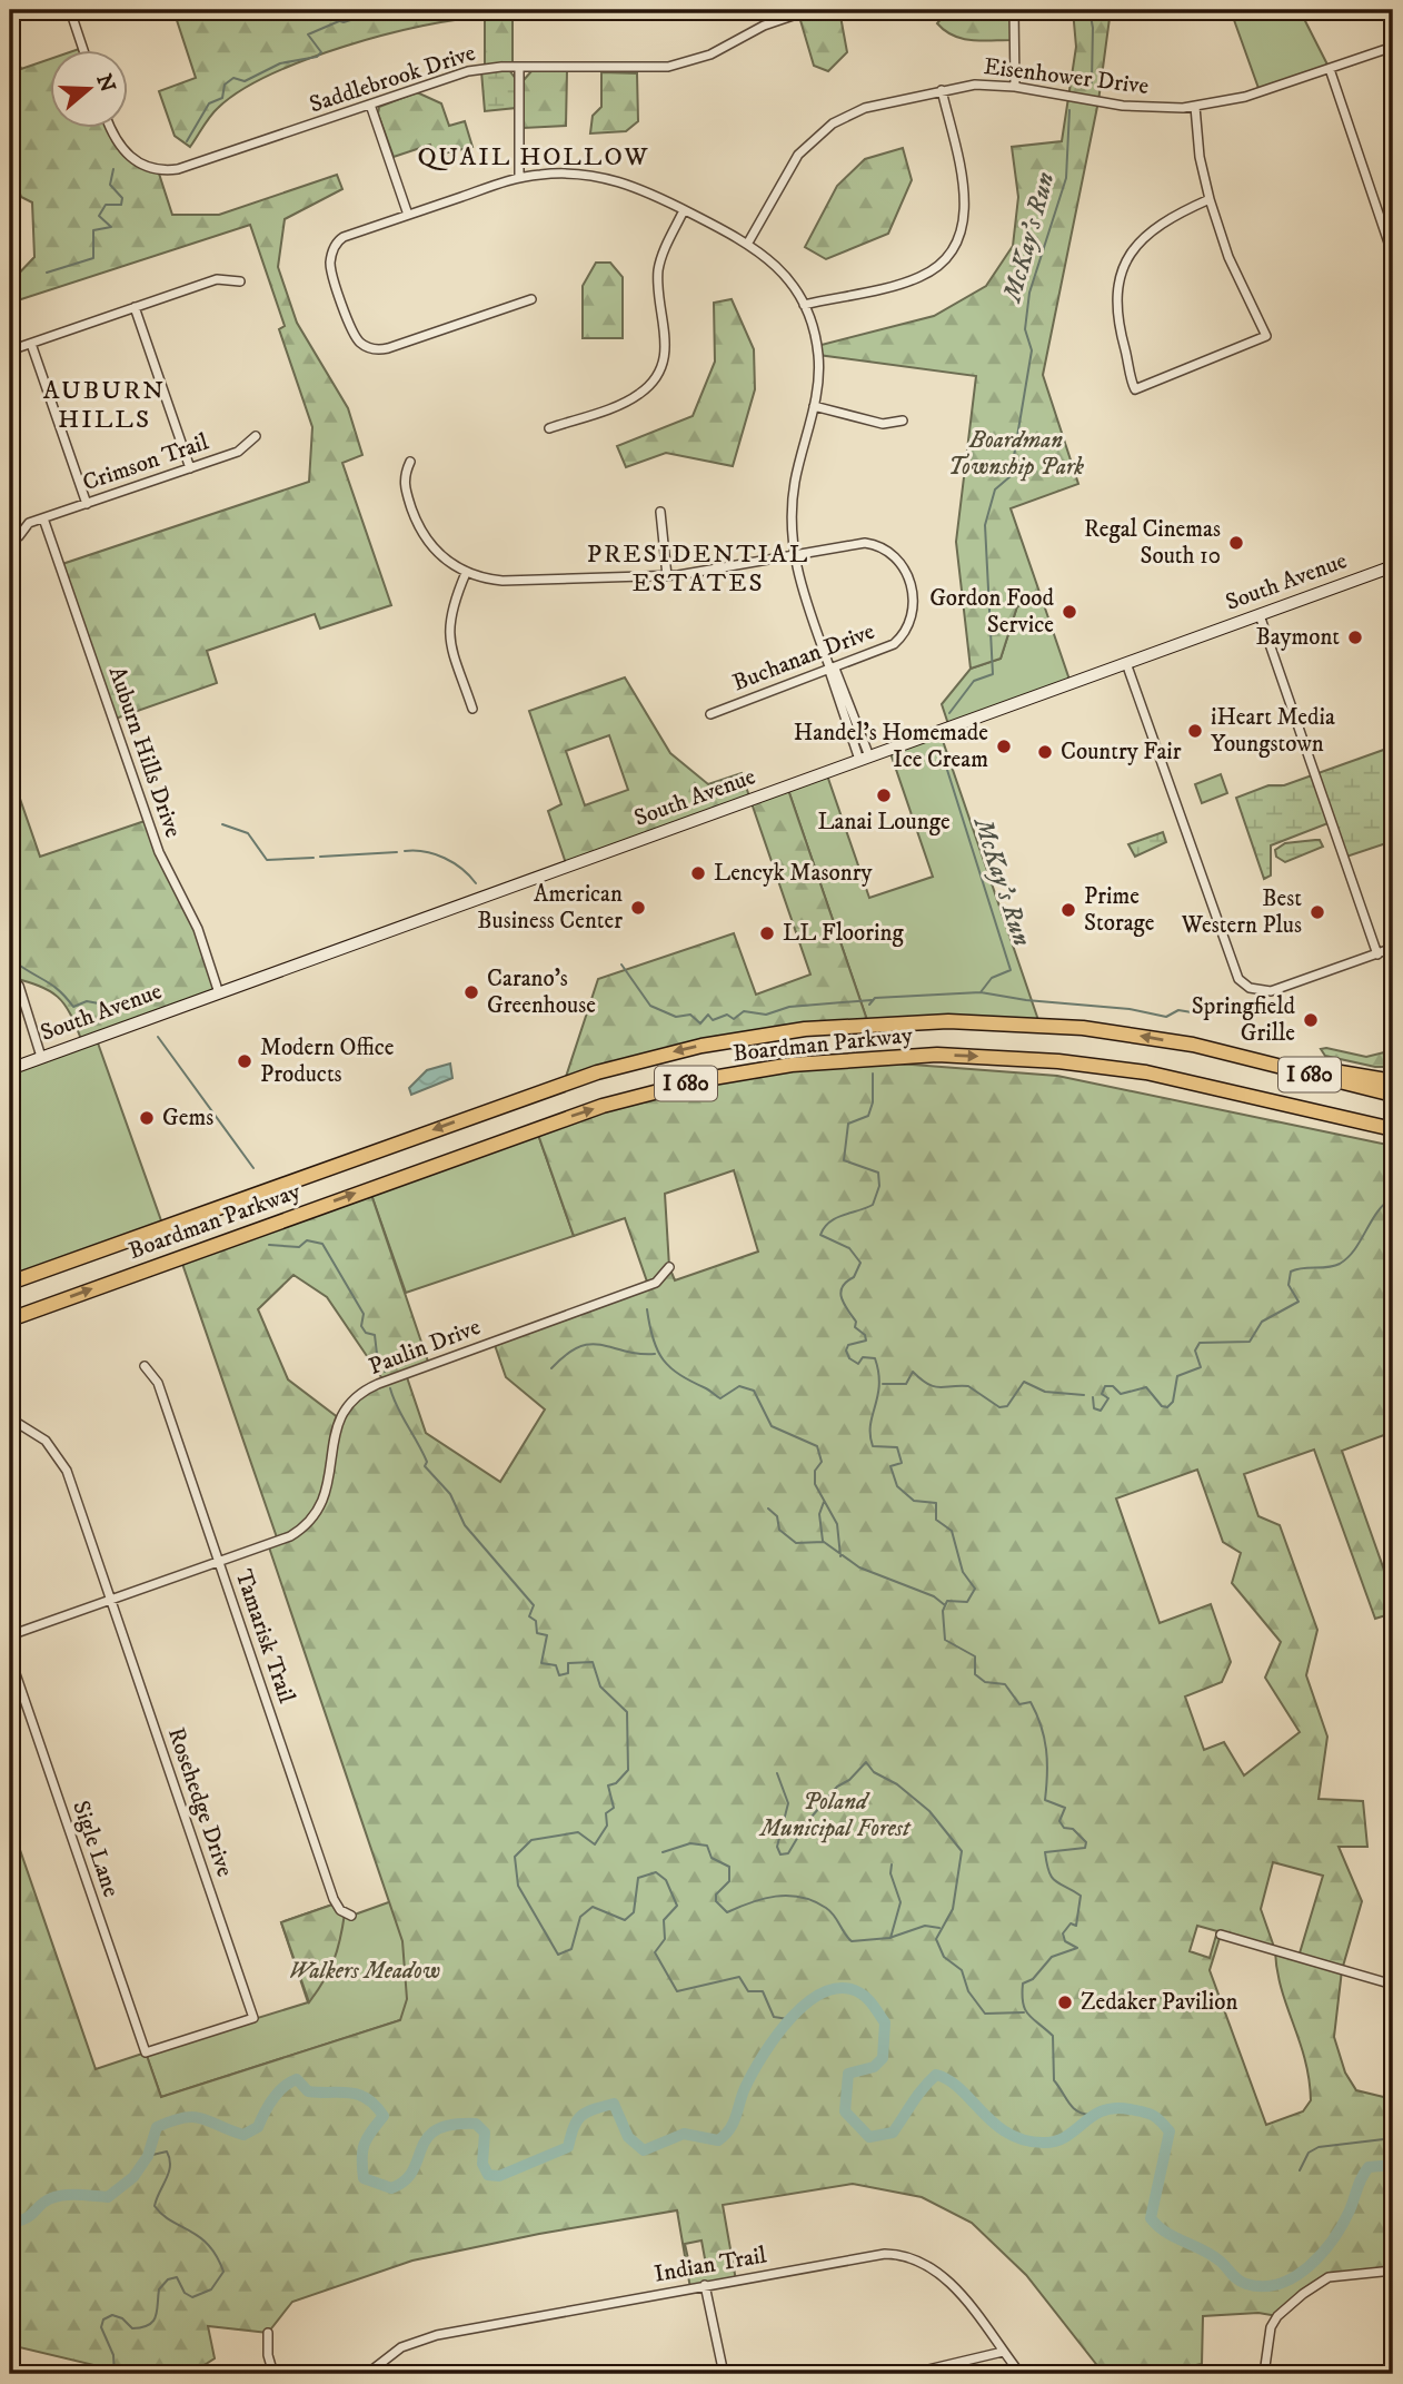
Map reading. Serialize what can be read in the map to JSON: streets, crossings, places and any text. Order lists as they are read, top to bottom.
{
  "streets": {
    "highway": ["Boardman Parkway", "I 680"],
    "main road": ["South Avenue"],
    "street": [
      "Eisenhower Drive",
      "Saddlebrook Drive",
      "Crimson Trail",
      "Buchanan Drive",
      "Auburn Hills Drive",
      "Paulin Drive",
      "Tamarisk Trail",
      "Rosehedge Drive",
      "Sigle Lane",
      "Indian Trail"
    ]
  },
  "crossings": [
    ["Crimson Trail", "Auburn Hills Drive"],
    ["South Avenue", "Auburn Hills Drive"],
    ["Paulin Drive", "Tamarisk Trail"],
    ["Paulin Drive", "Rosehedge Drive"],
    ["Rosehedge Drive", "Sigle Lane"]
  ],
  "districts": ["QUAIL HOLLOW", "AUBURN HILLS", "PRESIDENTIAL ESTATES"],
  "water": ["McKay's Run"],
  "parks": ["Boardman Township Park", "Poland Municipal Forest", "Walkers Meadow"],
  "places": [
    "Regal Cinemas South 10",
    "Gordon Food Service",
    "Baymont",
    "iHeart Media Youngstown",
    "Handel's Homemade Ice Cream",
    "Country Fair",
    "Lanai Lounge",
    "Lencyk Masonry",
    "American Business Center",
    "Prime Storage",
    "Best Western Plus",
    "LL Flooring",
    "Carano's Greenhouse",
    "Springfield Grille",
    "Modern Office Products",
    "Gems",
    "Zedaker Pavilion"
  ],
  "north": "right"
}
